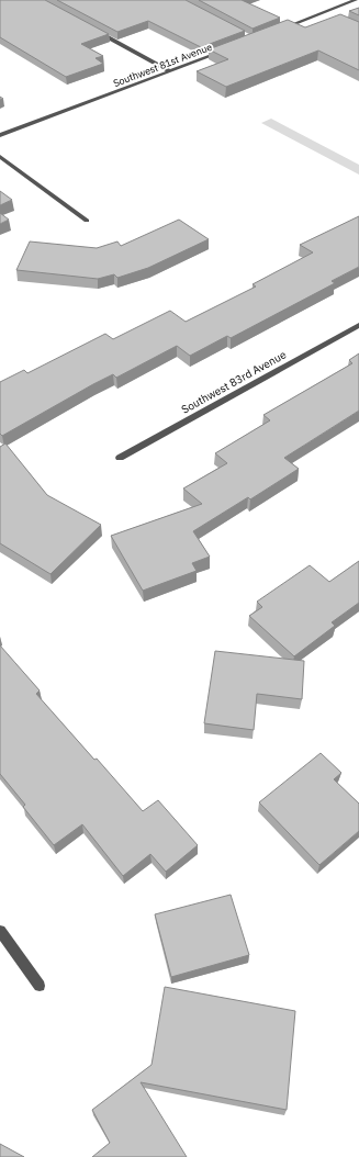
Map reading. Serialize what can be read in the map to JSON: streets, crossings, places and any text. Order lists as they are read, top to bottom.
{
  "streets": {
    "street": ["Southwest 81st Avenue", "Southwest 83rd Avenue"]
  }
}
